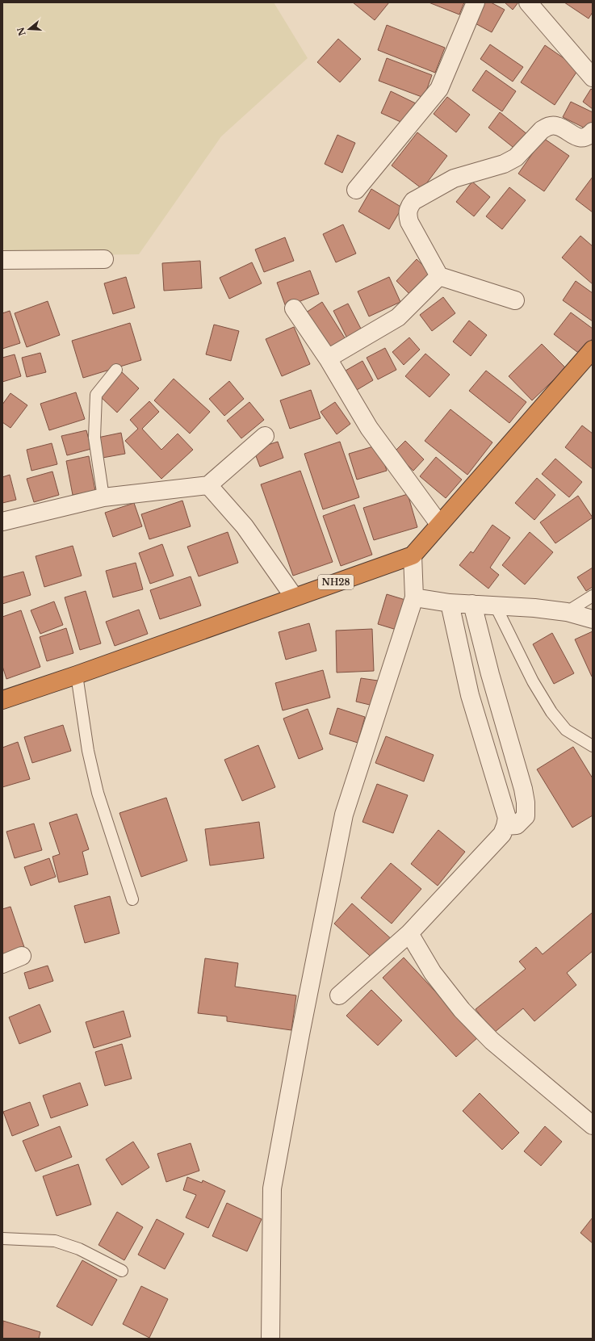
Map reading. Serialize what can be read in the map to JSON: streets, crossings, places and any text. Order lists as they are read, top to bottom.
{
  "streets": {
    "highway": ["NH28"]
  },
  "north": "left"
}
